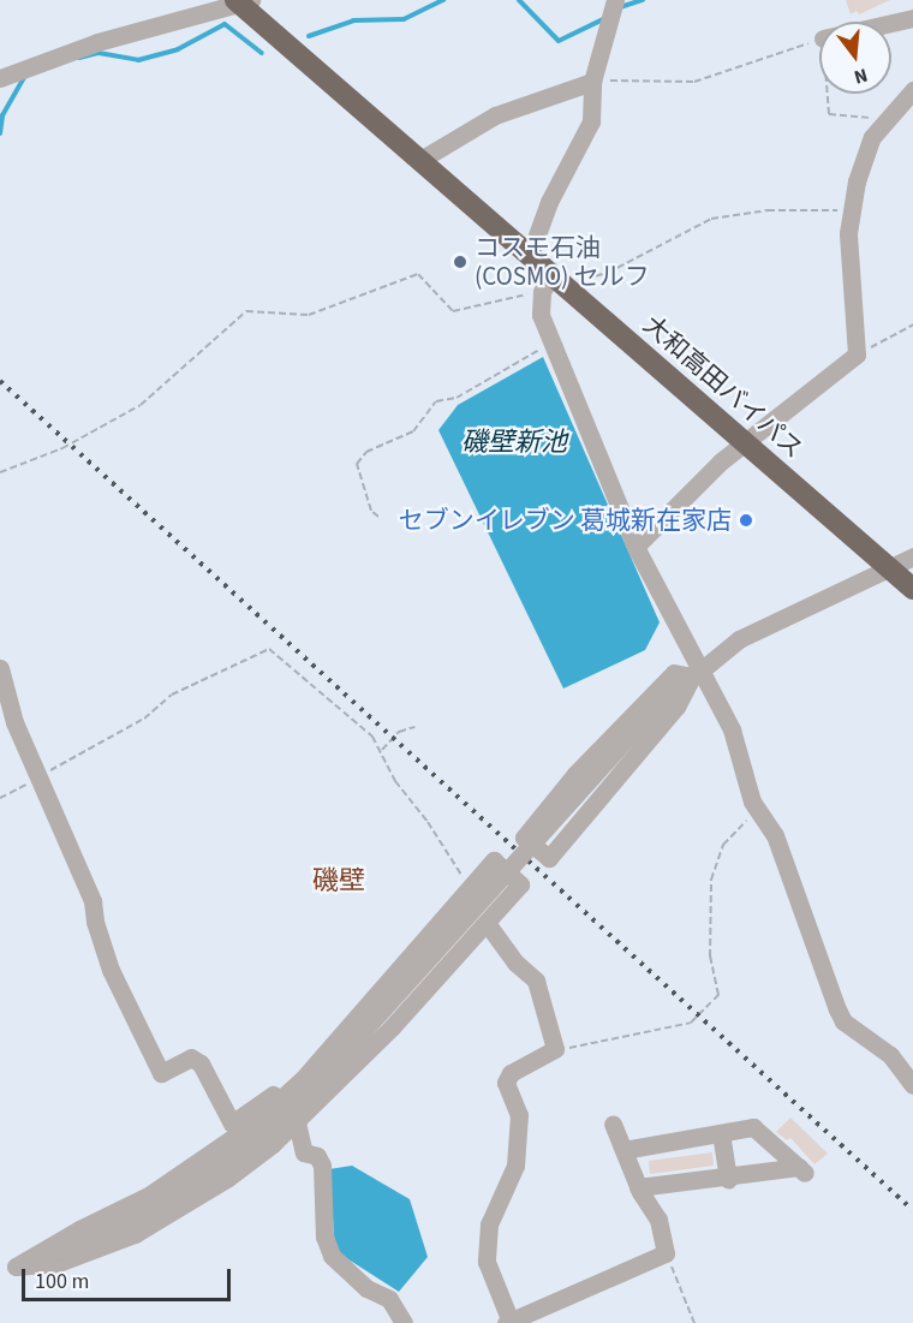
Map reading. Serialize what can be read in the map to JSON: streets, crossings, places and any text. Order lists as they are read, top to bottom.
{
  "streets": {
    "highway": ["大和高田バイパス"]
  },
  "districts": ["磯壁"],
  "water": ["磯壁新池"],
  "places": ["コスモ石油 (COSMO) セルフ", "セブンイレブン 葛城新在家店"],
  "scale_bar": "100 m",
  "north": "bottom"
}
